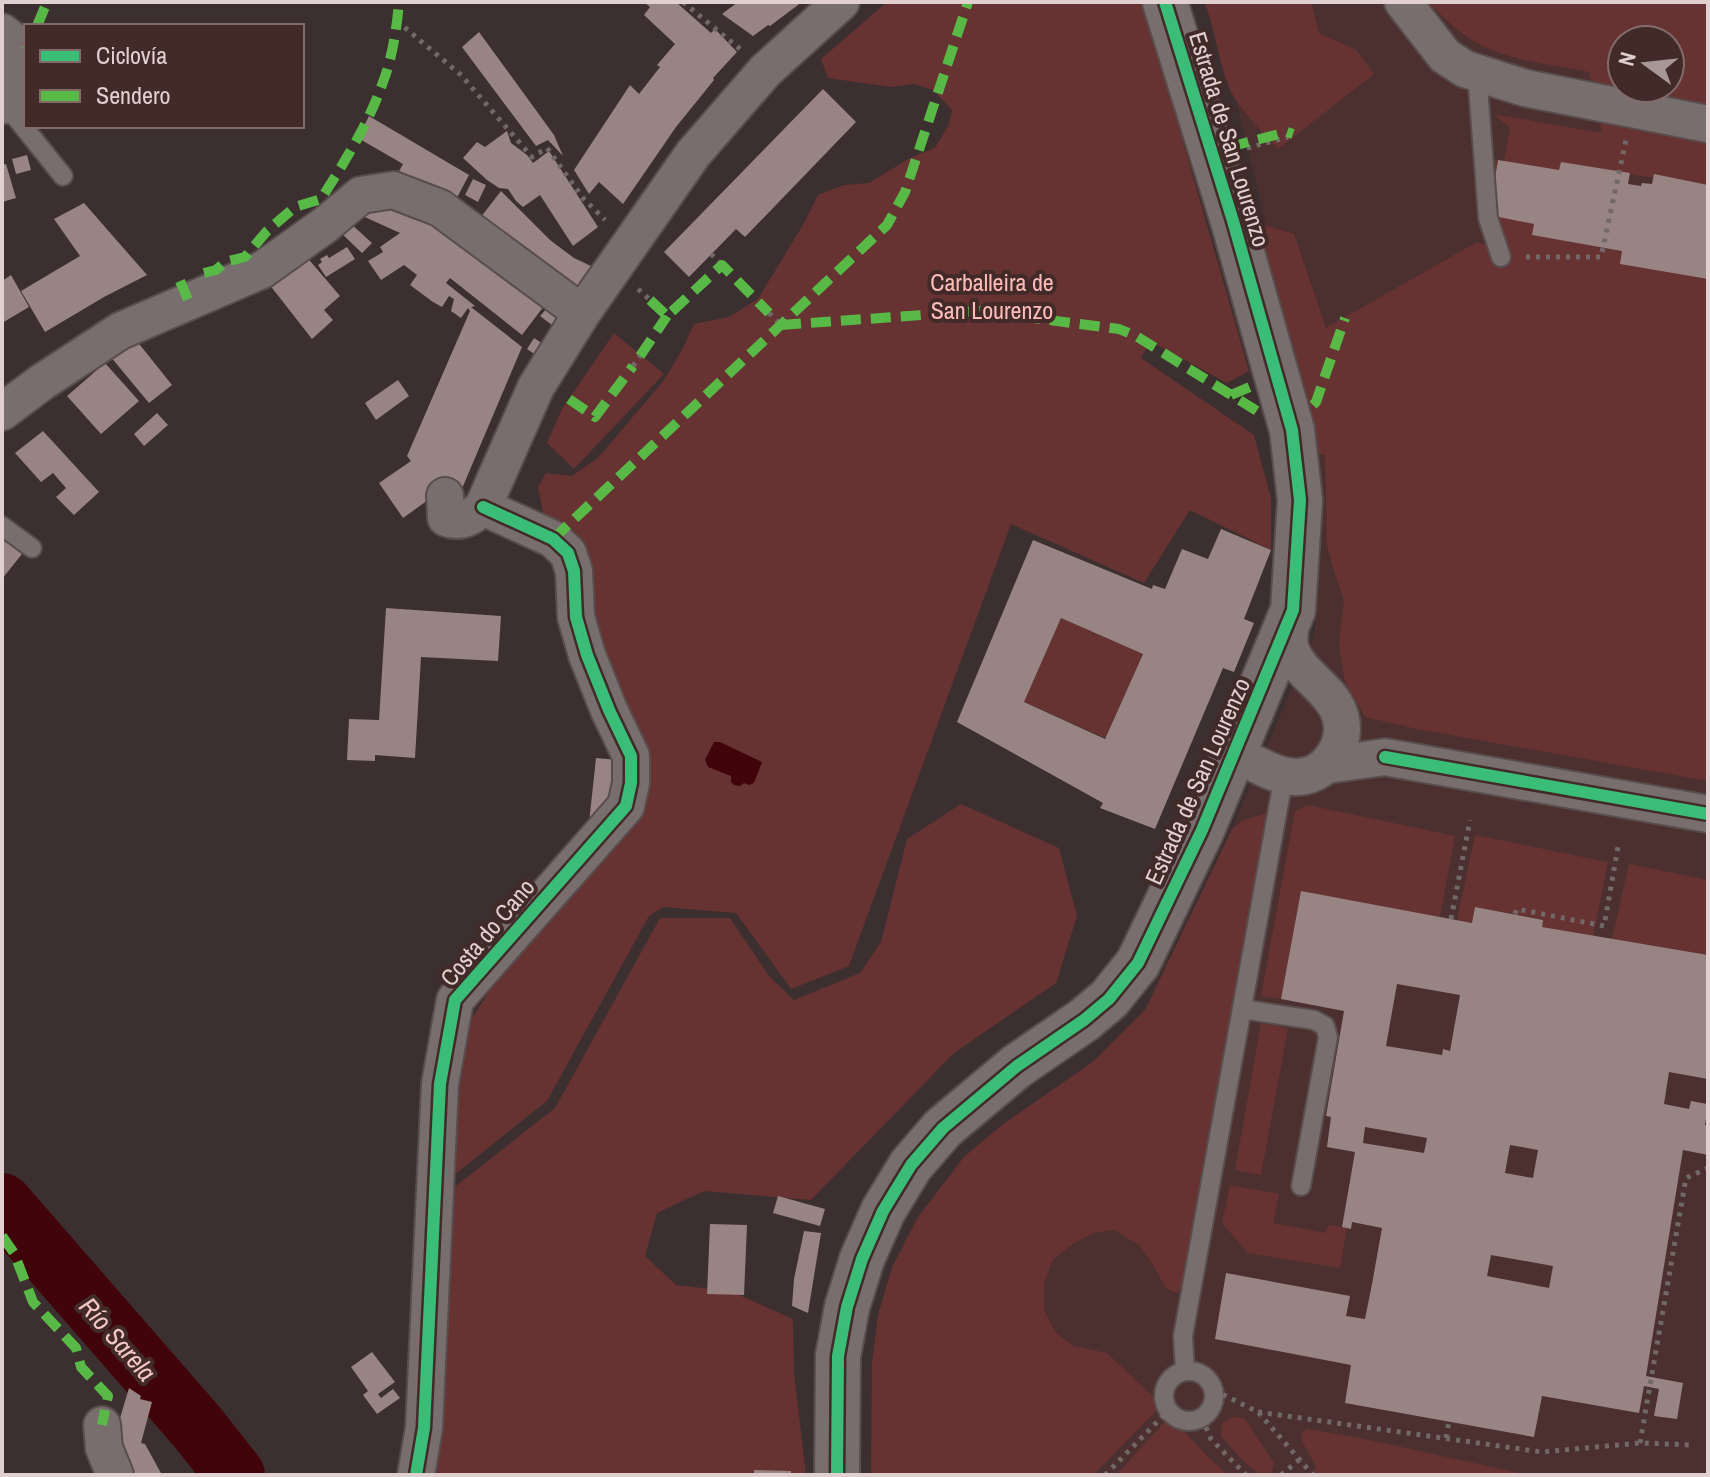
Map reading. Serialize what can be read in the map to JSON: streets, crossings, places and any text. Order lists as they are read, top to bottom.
{
  "streets": {
    "street": ["Estrada de San Lourenzo", "Costa do Cano"]
  },
  "water": ["Río Sarela"],
  "parks": ["Carballeira de San Lourenzo"],
  "legend": ["Ciclovía", "Sendero"],
  "north": "left"
}
